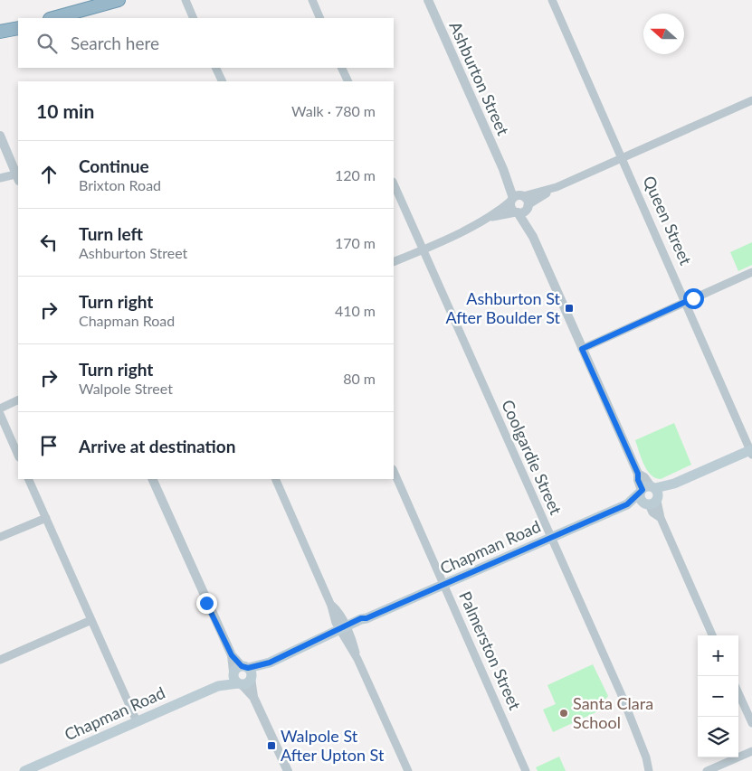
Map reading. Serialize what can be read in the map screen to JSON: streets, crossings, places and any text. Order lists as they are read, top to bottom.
{
  "streets": {
    "main road": ["Chapman Road"],
    "street": [
      "Ashburton Street",
      "Queen Street",
      "Coolgardie Street",
      "Palmerston Street"
    ]
  },
  "crossings": [
    ["Queen Street", "Chapman Road"],
    ["Coolgardie Street", "Chapman Road"],
    ["Chapman Road", "Palmerston Street"]
  ],
  "places": {
    "transit": ["Ashburton St After Boulder St", "Walpole St After Upton St"],
    "other": ["Santa Clara School"]
  },
  "north": "left",
  "page": {
    "search": "Search here",
    "heading": ["10 min", "Walk · 780 m"],
    "list": [
      ["Continue", "Brixton Road", "120 m"],
      ["Turn left", "Ashburton Street", "170 m"],
      ["Turn right", "Chapman Road", "410 m"],
      ["Turn right", "Walpole Street", "80 m"],
      "Arrive at destination"
    ],
    "map_buttons": ["+", "−"]
  }
}
